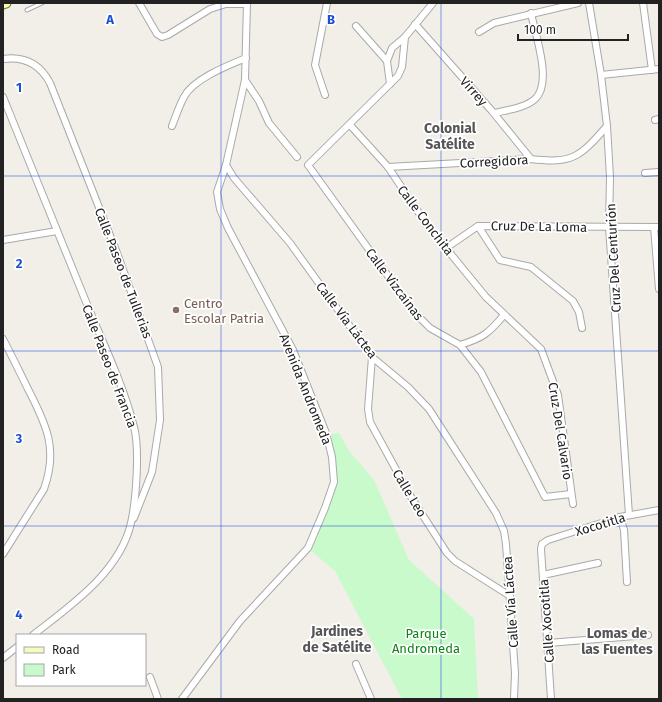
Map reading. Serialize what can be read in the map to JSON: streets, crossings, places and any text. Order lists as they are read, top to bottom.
{
  "streets": {
    "street": [
      "Virrey",
      "Corregidora",
      "Calle Conchita",
      "Cruz De La Loma",
      "Cruz Del Centurión",
      "Calle Paseo de Tullerias",
      "Calle Vizcaínas",
      "Calle Vía Láctea",
      "Calle Paseo de Francia",
      "Avenida Andromeda",
      "Cruz Del Calvario",
      "Calle Leo",
      "Xocotitla",
      "Calle Xocotitla"
    ]
  },
  "crossings": [
    ["Virrey", "Corregidora"],
    ["Corregidora", "Calle Conchita"],
    ["Corregidora", "Cruz Del Centurión"],
    ["Calle Conchita", "Cruz De La Loma"],
    ["Calle Conchita", "Calle Vizcaínas"],
    ["Calle Conchita", "Cruz Del Calvario"],
    ["Cruz De La Loma", "Cruz Del Centurión"],
    ["Cruz Del Centurión", "Xocotitla"],
    ["Calle Paseo de Tullerias", "Calle Paseo de Francia"],
    ["Calle Vizcaínas", "Cruz Del Calvario"],
    ["Calle Vía Láctea", "Avenida Andromeda"],
    ["Calle Vía Láctea", "Calle Leo"],
    ["Xocotitla", "Calle Xocotitla"]
  ],
  "districts": ["Colonial Satélite", "Jardines de Satélite", "Lomas de las Fuentes"],
  "parks": ["Parque Andromeda"],
  "places": ["Centro Escolar Patria"],
  "legend": ["Road", "Park"],
  "scale_bar": "100 m",
  "grid": {
    "columns": ["A", "B"],
    "rows": [
      "1",
      "2",
      "3",
      "4"
    ]
  }
}
